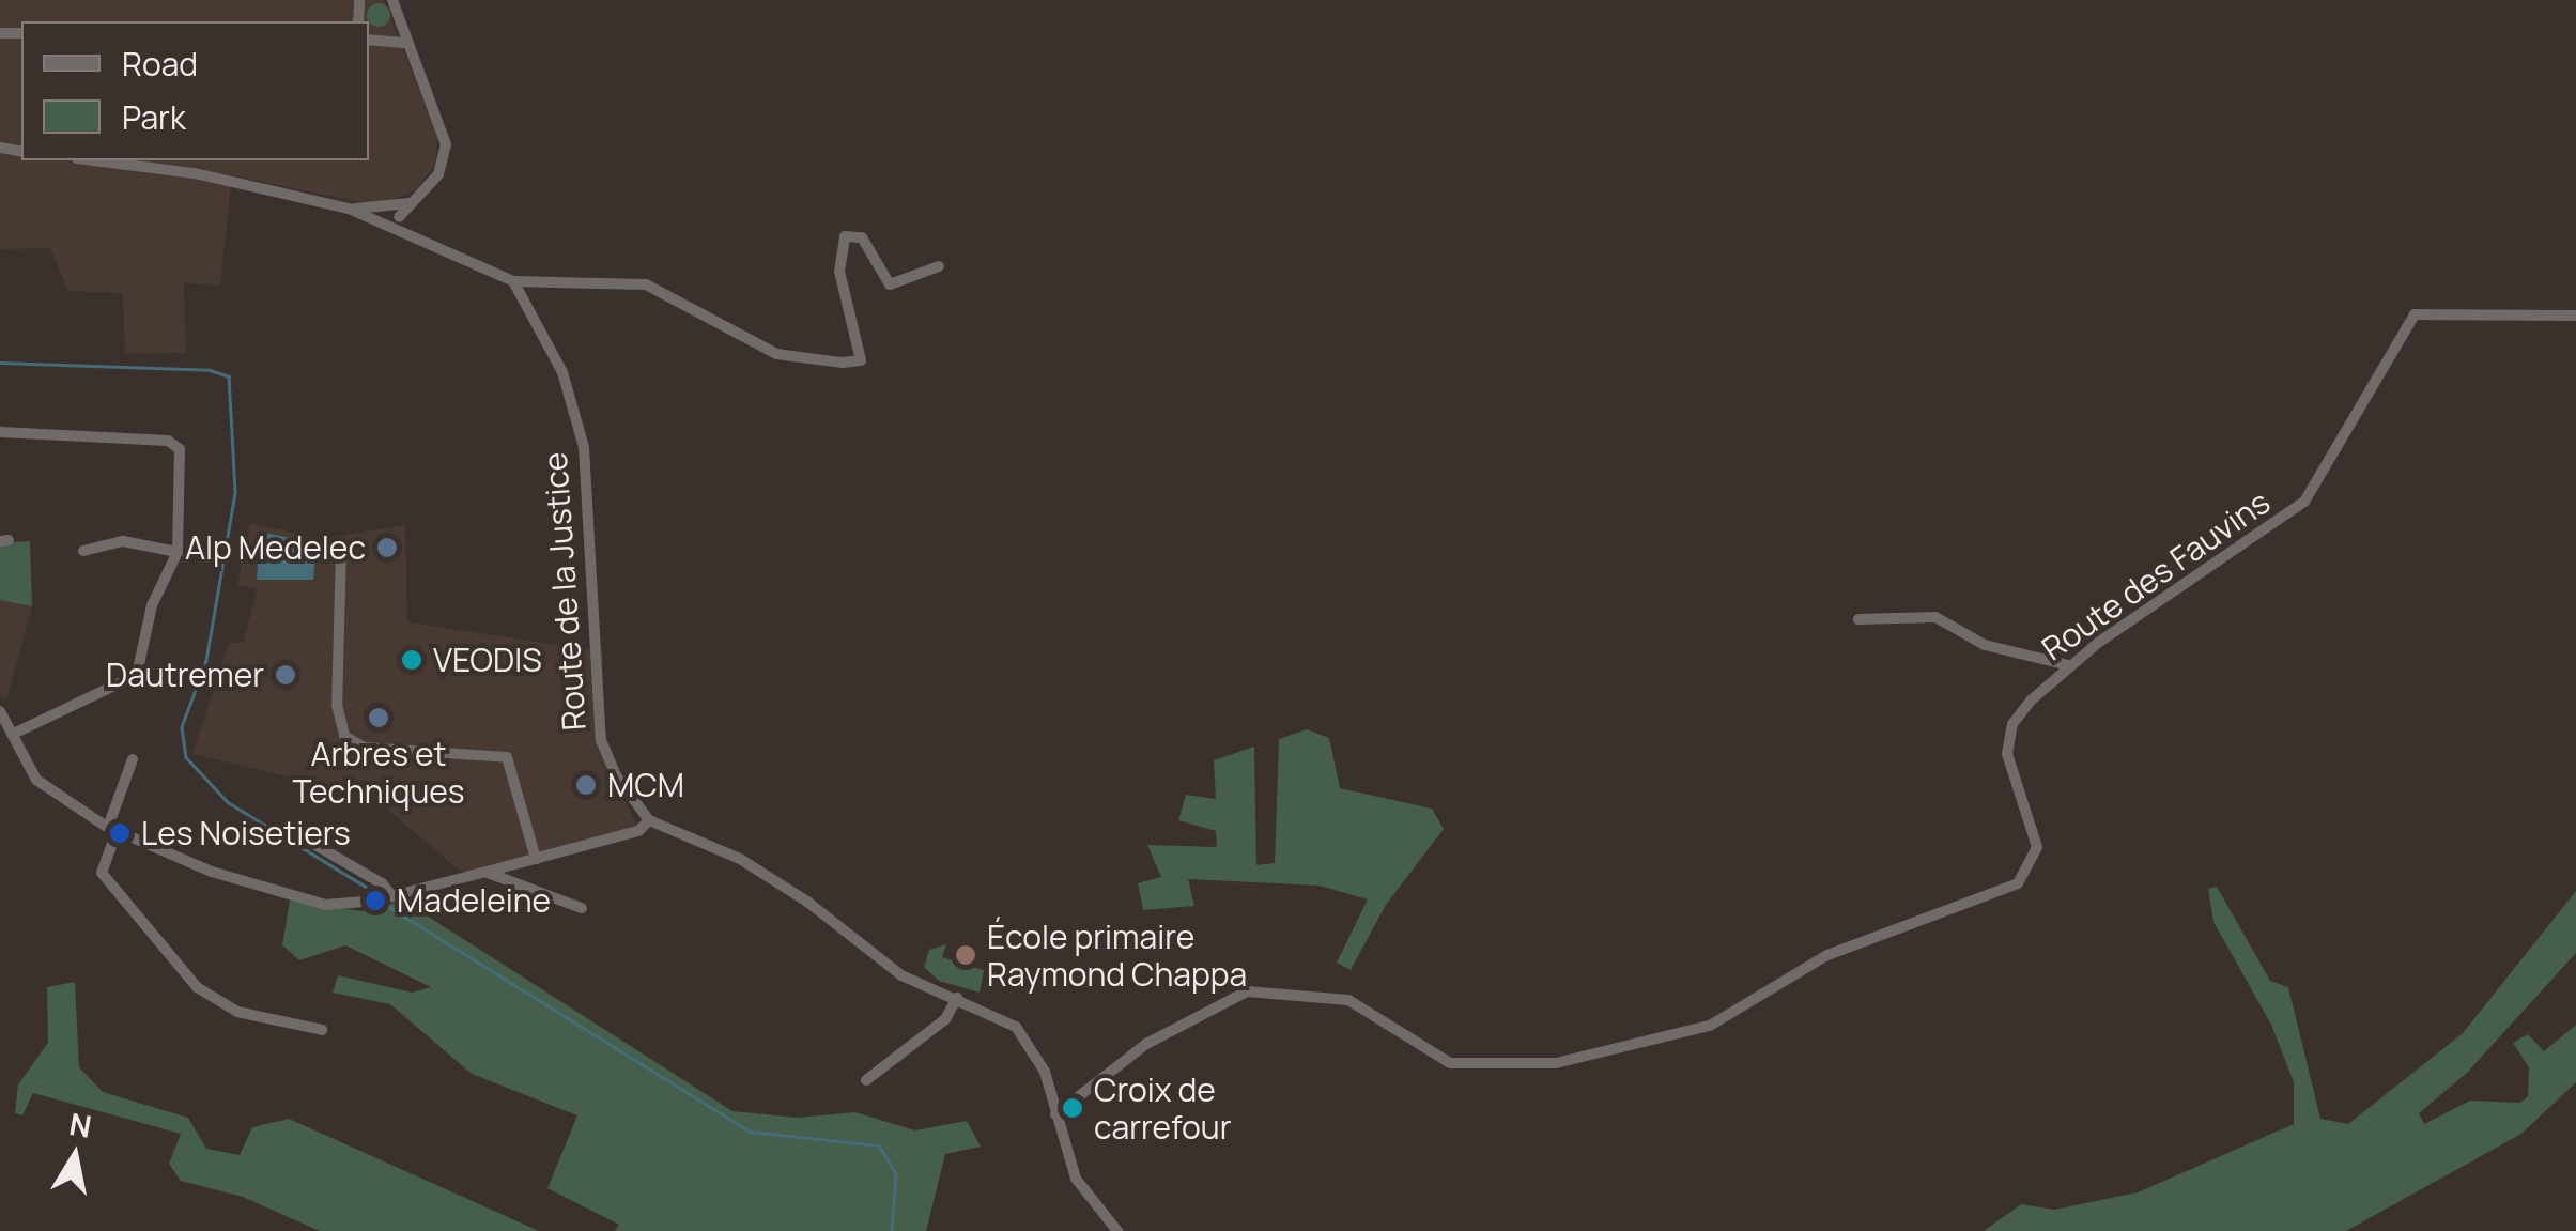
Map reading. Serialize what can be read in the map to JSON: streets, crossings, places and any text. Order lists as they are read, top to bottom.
{
  "streets": {
    "street": ["Route des Fauvins", "Route de la Justice"]
  },
  "places": [
    "Alp Medelec",
    "VEODIS",
    "Dautremer",
    "Arbres et Techniques",
    "MCM",
    "Les Noisetiers",
    "Madeleine",
    "École primaire Raymond Chappa",
    "Croix de carrefour"
  ],
  "legend": ["Road", "Park"],
  "north": "top"
}
